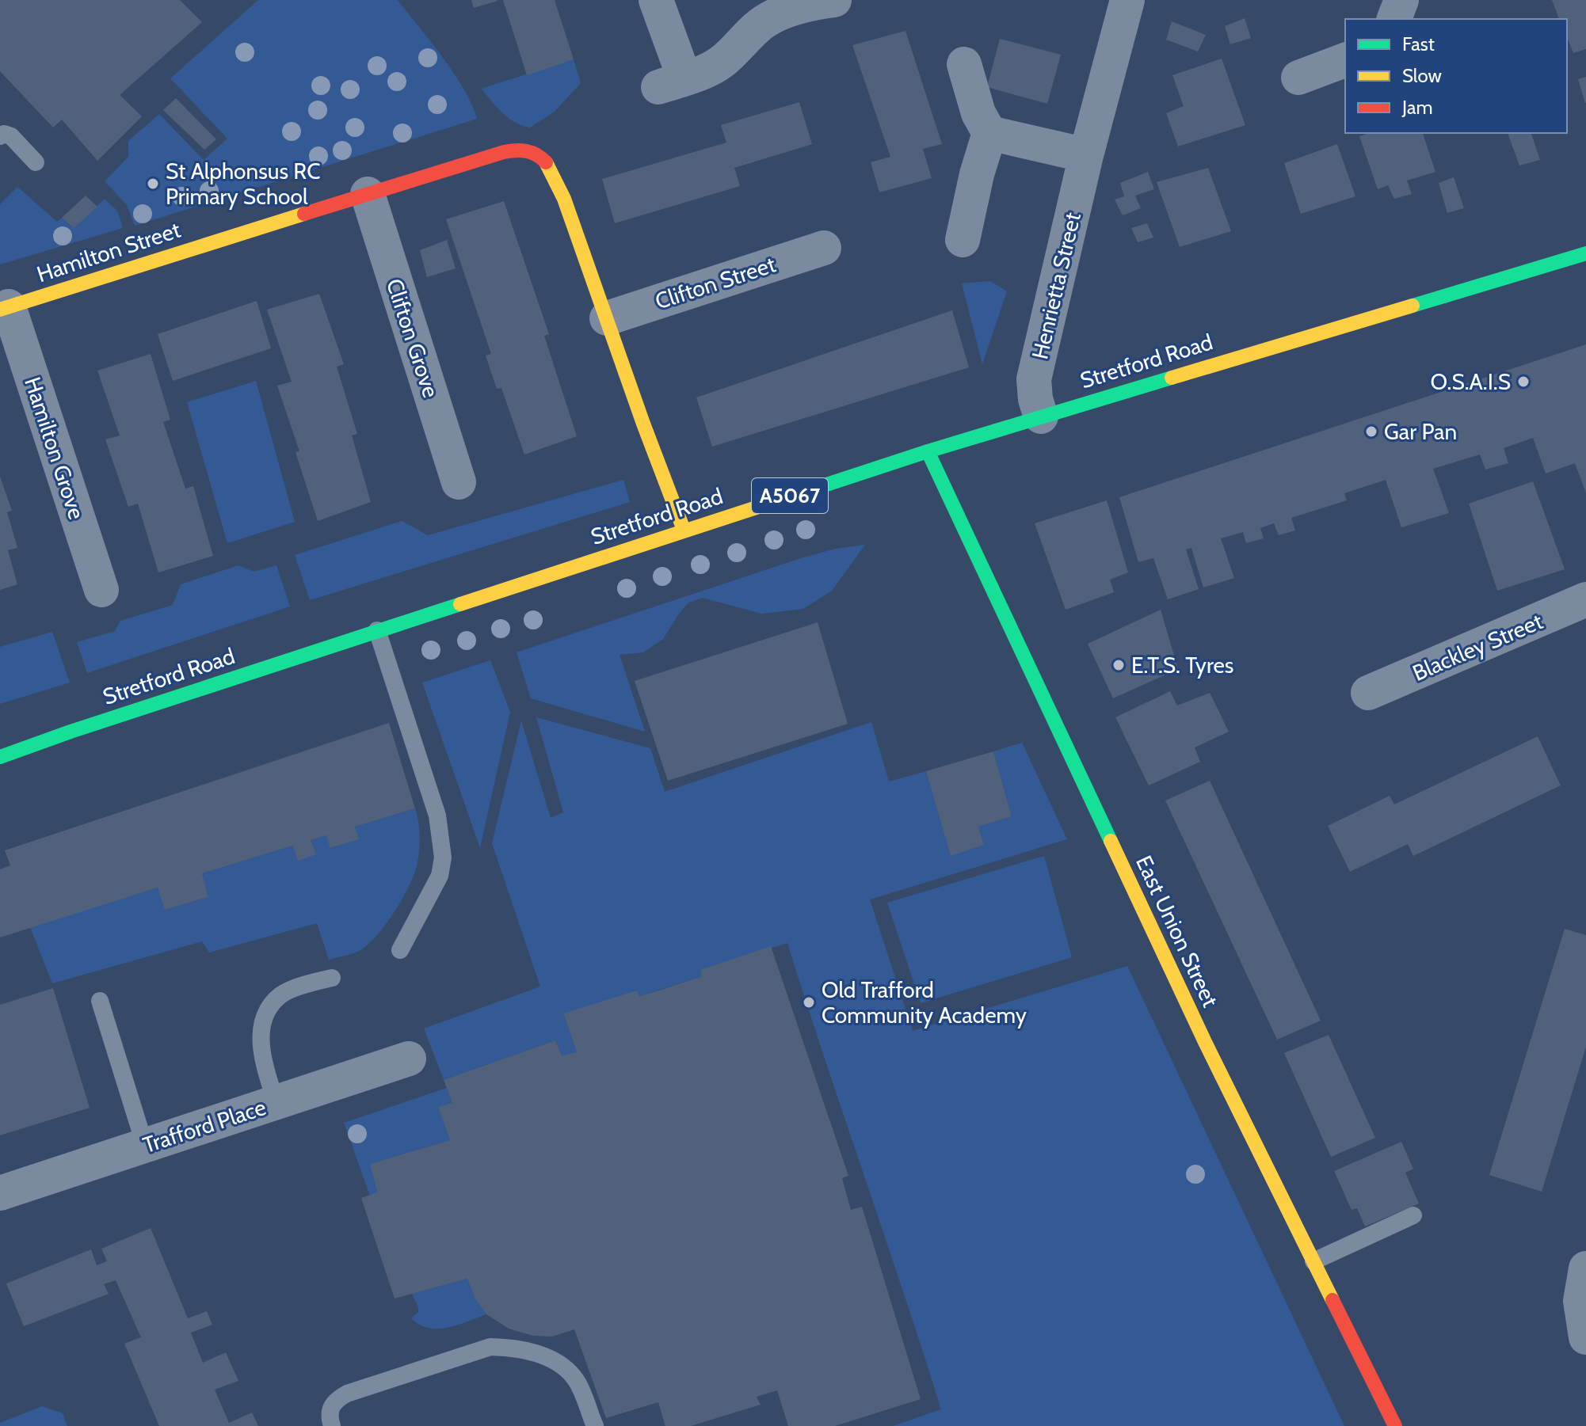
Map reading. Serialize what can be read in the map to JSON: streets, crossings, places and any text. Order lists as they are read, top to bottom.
{
  "streets": {
    "street": [
      "Hamilton Street",
      "Clifton Street",
      "Henrietta Street",
      "Clifton Grove",
      "Stretford Road",
      "Hamilton Grove",
      "A5067",
      "Blackley Street",
      "East Union Street",
      "Trafford Place"
    ]
  },
  "crossings": [
    ["Hamilton Street", "Clifton Street"],
    ["Hamilton Street", "Clifton Grove"],
    ["Hamilton Street", "Hamilton Grove"],
    ["Henrietta Street", "Stretford Road"],
    ["Stretford Road", "East Union Street"]
  ],
  "places": [
    "St Alphonsus RC Primary School",
    "O.S.A.I.S",
    "Gar Pan",
    "E.T.S. Tyres",
    "Old Trafford Community Academy"
  ],
  "legend": ["Fast", "Slow", "Jam"]
}
